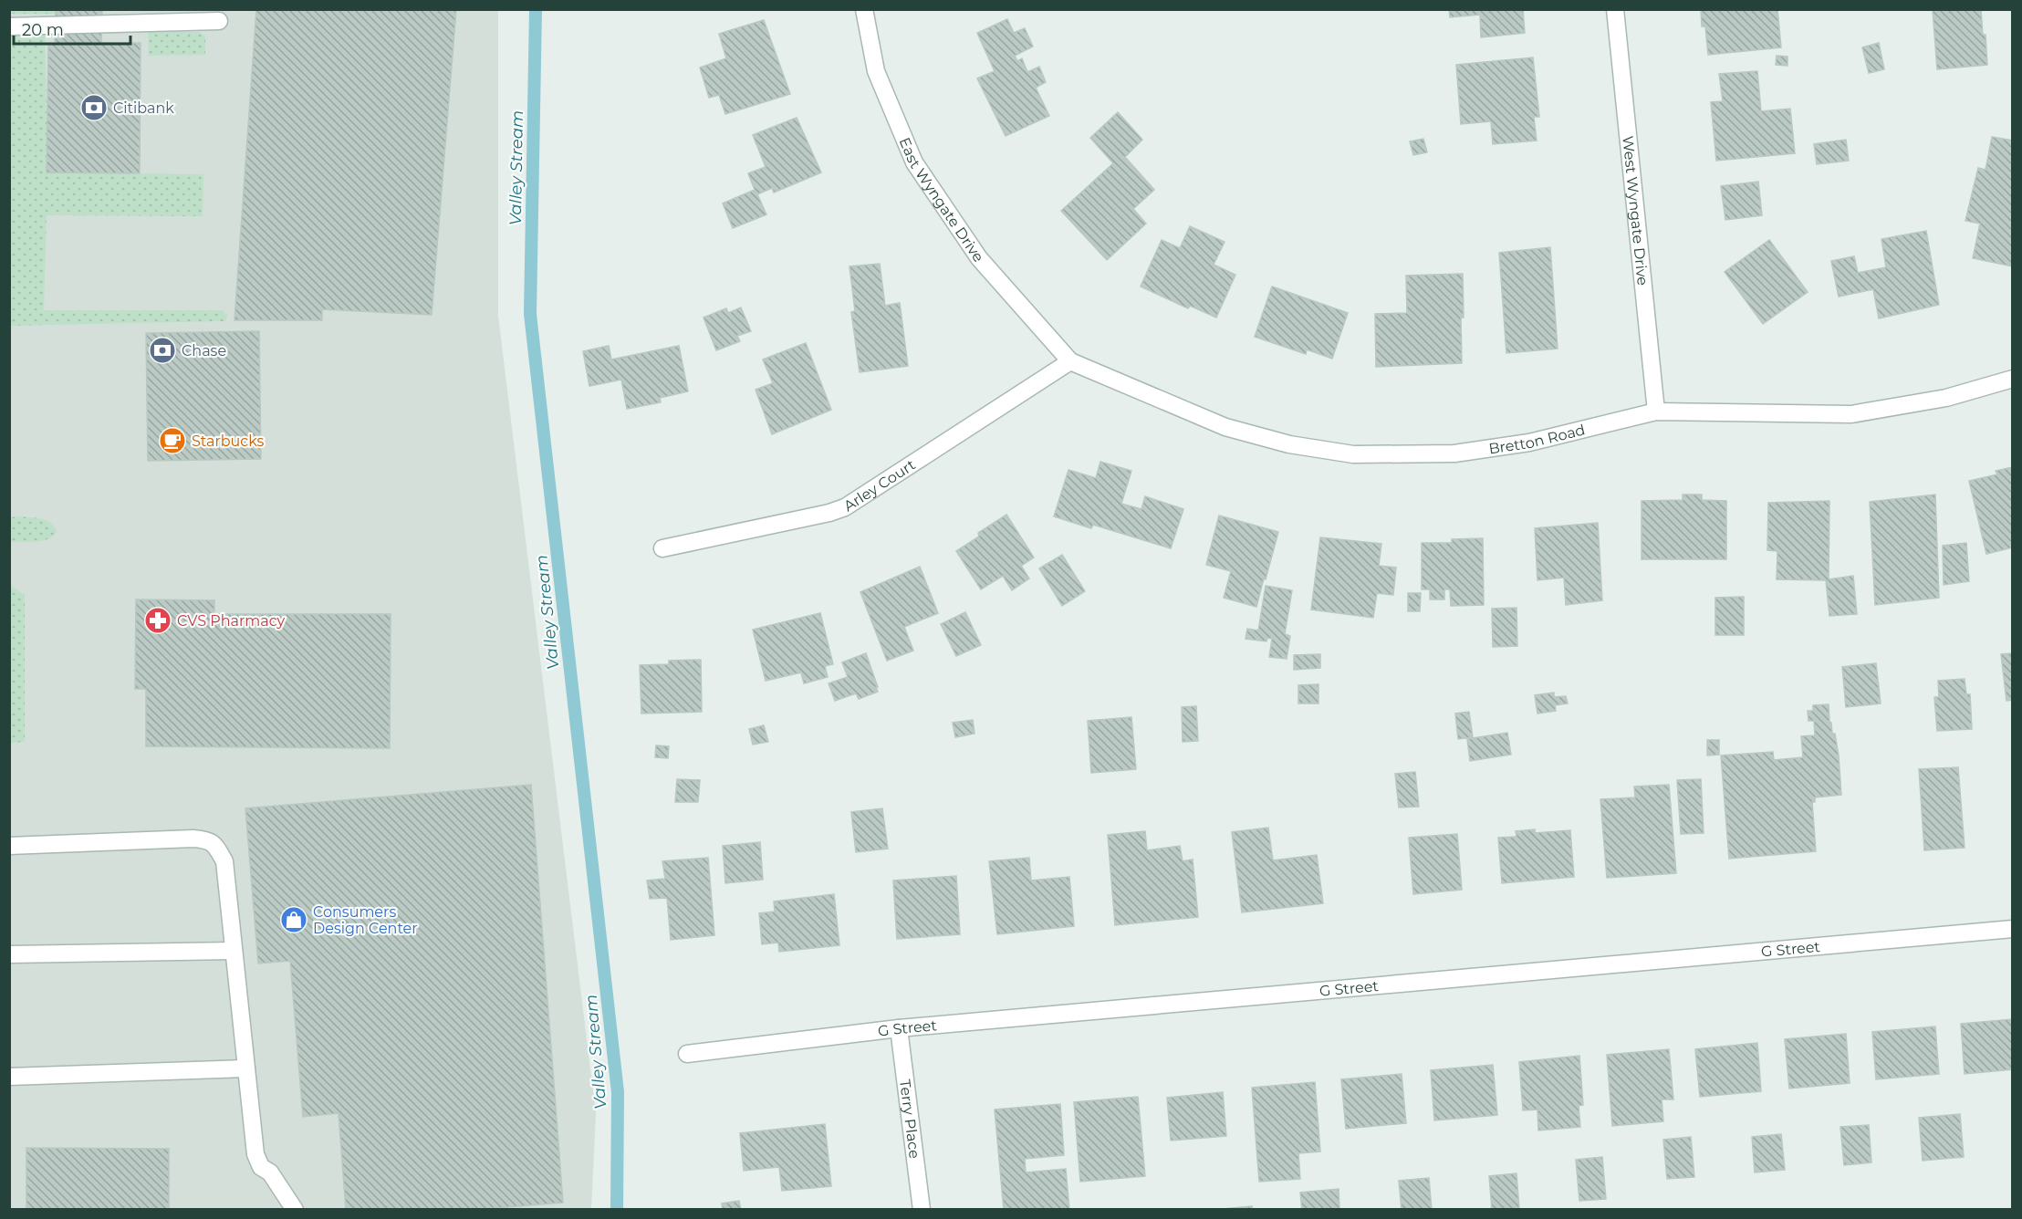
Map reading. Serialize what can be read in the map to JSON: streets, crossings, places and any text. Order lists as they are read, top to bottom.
{
  "streets": {
    "street": [
      "East Wyngate Drive",
      "West Wyngate Drive",
      "Bretton Road",
      "Arley Court",
      "G Street",
      "Terry Place"
    ]
  },
  "crossings": [
    ["East Wyngate Drive", "Bretton Road"],
    ["East Wyngate Drive", "Arley Court"],
    ["West Wyngate Drive", "Bretton Road"],
    ["Bretton Road", "Arley Court"],
    ["G Street", "Terry Place"]
  ],
  "water": ["Valley Stream"],
  "places": {
    "bank": ["Citibank", "Chase"],
    "cafe": ["Starbucks"],
    "pharmacy": ["CVS Pharmacy"],
    "shop": ["Consumers Design Center"]
  },
  "scale_bar": "20 m"
}
